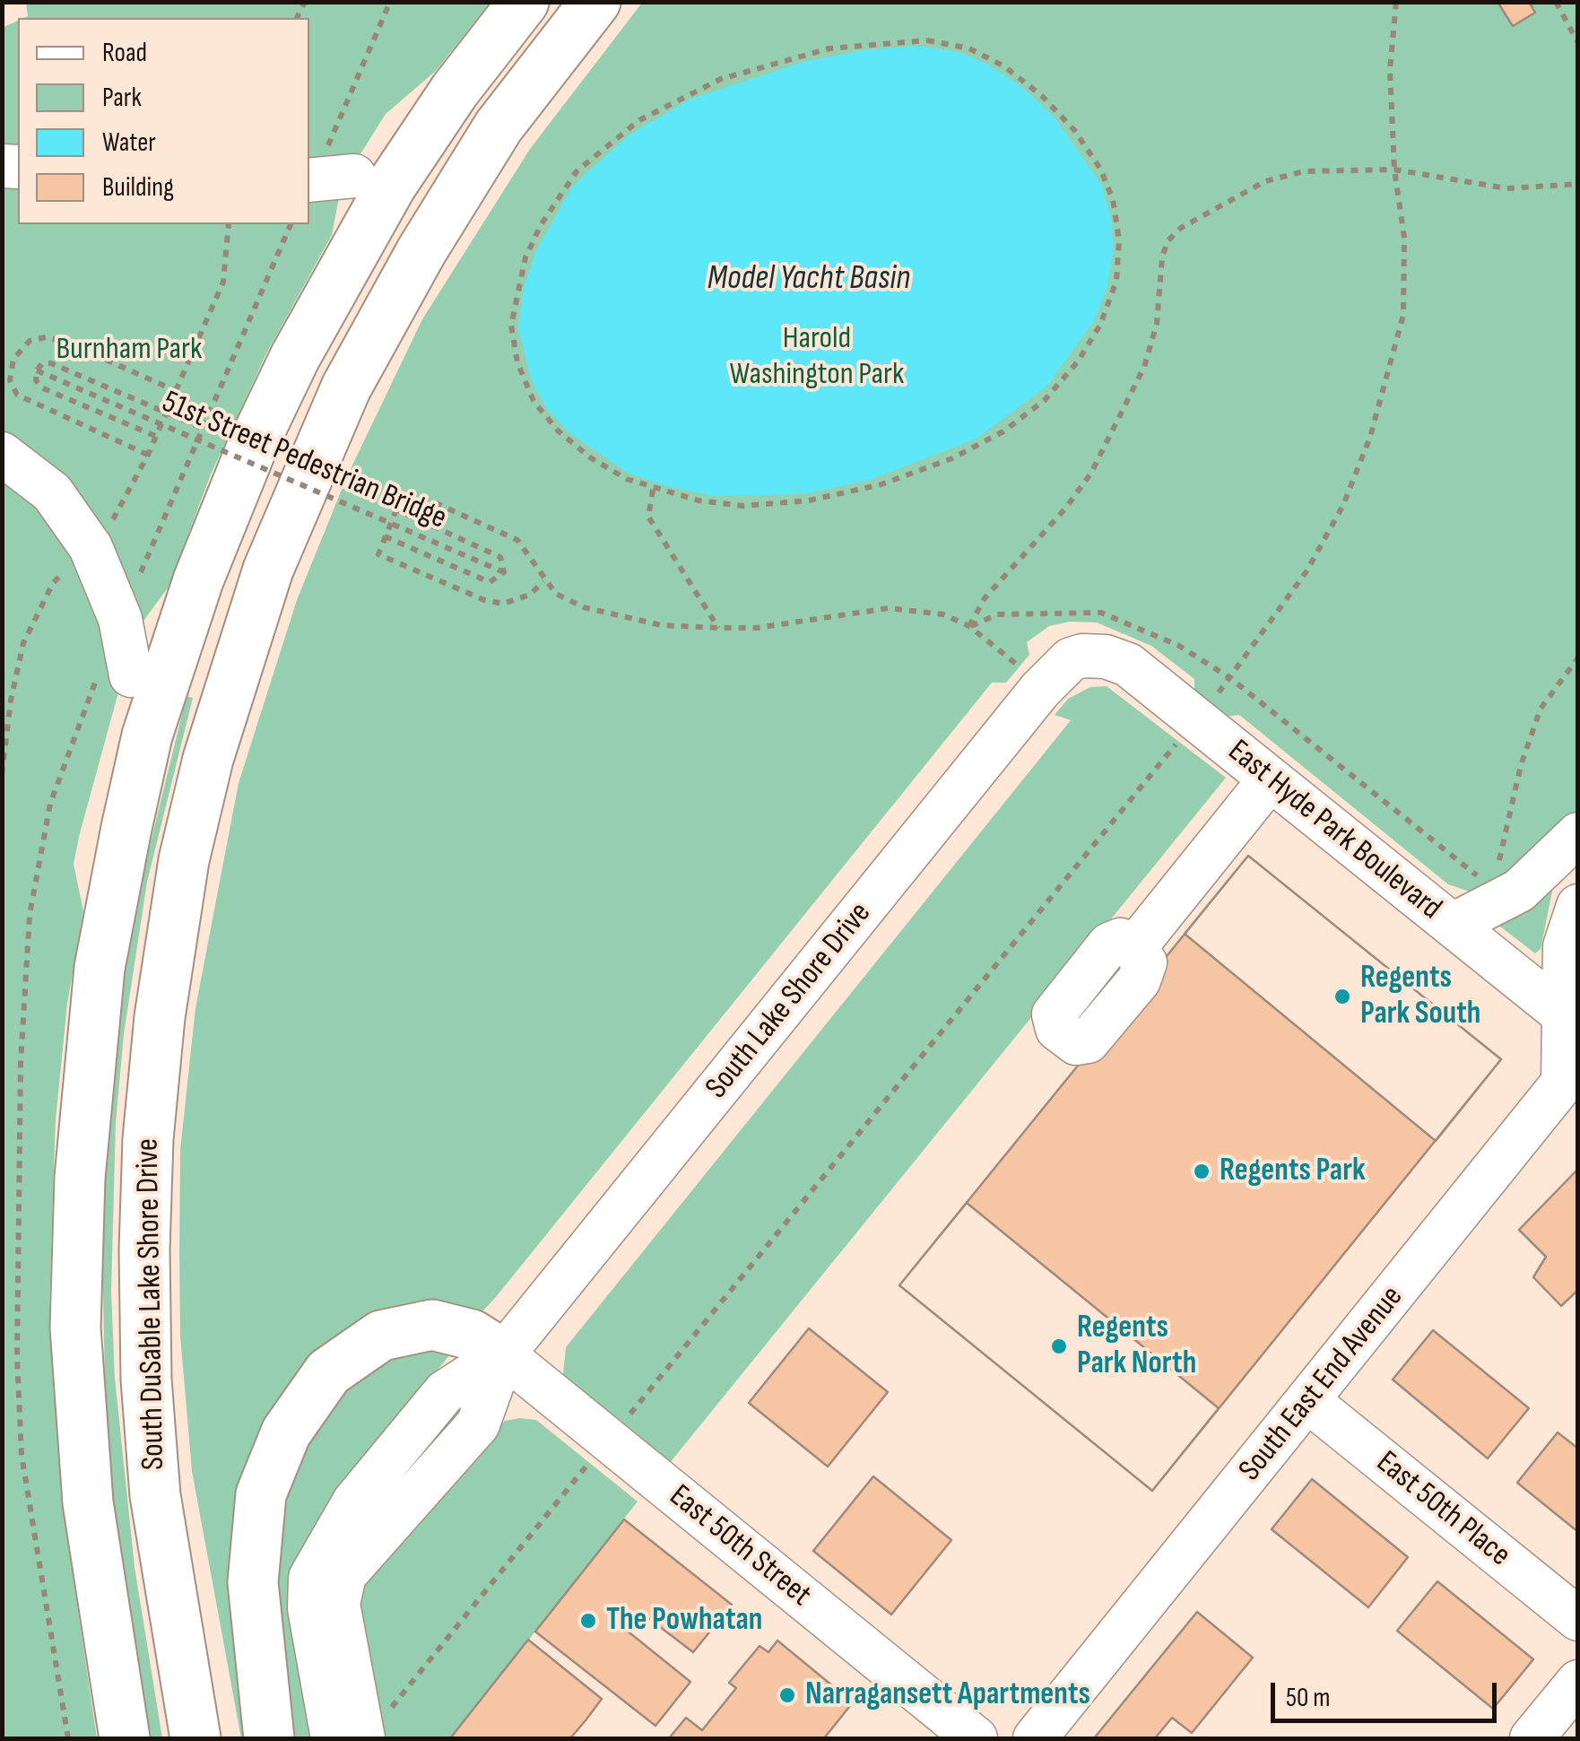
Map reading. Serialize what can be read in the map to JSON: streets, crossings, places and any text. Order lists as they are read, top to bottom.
{
  "streets": {
    "highway": ["South DuSable Lake Shore Drive"],
    "street": [
      "East Hyde Park Boulevard",
      "South Lake Shore Drive",
      "South East End Avenue",
      "East 50th Place",
      "East 50th Street"
    ],
    "path": ["51st Street Pedestrian Bridge"]
  },
  "crossings": [
    ["East Hyde Park Boulevard", "South Lake Shore Drive"],
    ["East Hyde Park Boulevard", "South East End Avenue"],
    ["South Lake Shore Drive", "East 50th Street"],
    ["South East End Avenue", "East 50th Place"]
  ],
  "water": ["Model Yacht Basin"],
  "parks": ["Harold Washington Park", "Burnham Park"],
  "places": [
    "Regents Park South",
    "Regents Park",
    "Regents Park North",
    "The Powhatan",
    "Narragansett Apartments"
  ],
  "legend": [
    "Road",
    "Park",
    "Water",
    "Building"
  ],
  "scale_bar": "50 m"
}
